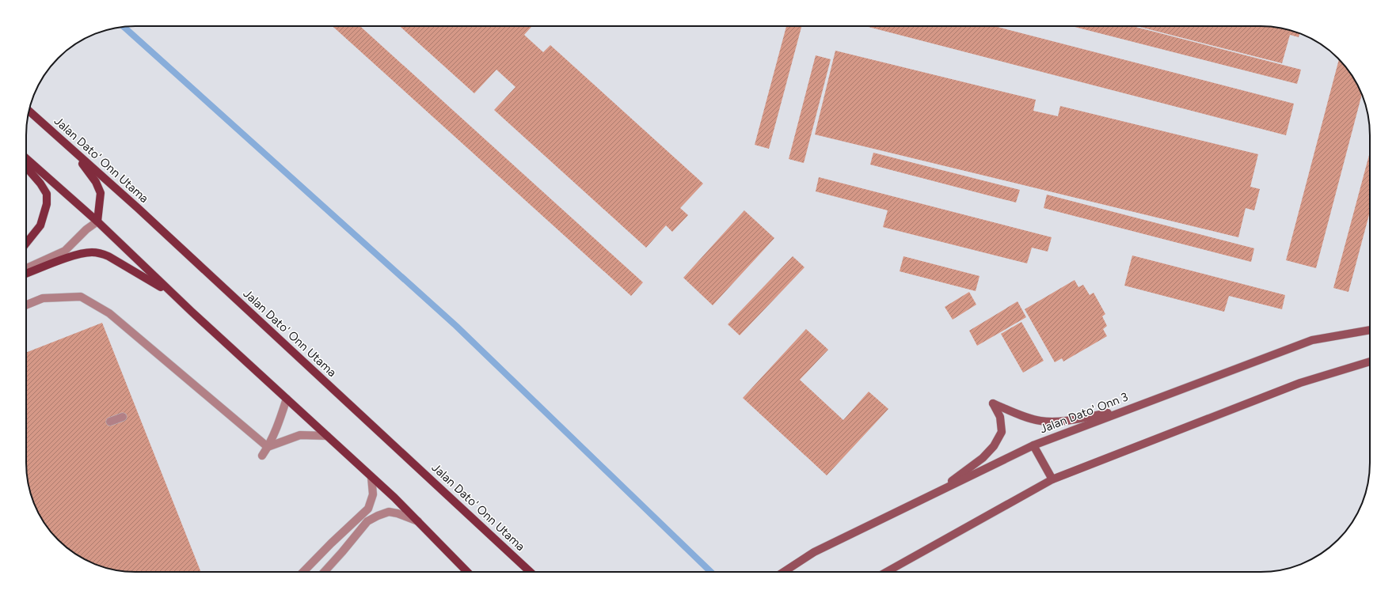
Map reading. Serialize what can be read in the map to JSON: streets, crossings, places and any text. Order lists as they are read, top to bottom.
{
  "streets": {
    "main road": ["Jalan Dato' Onn Utama", "Jalan Dato' Onn 3"]
  }
}
